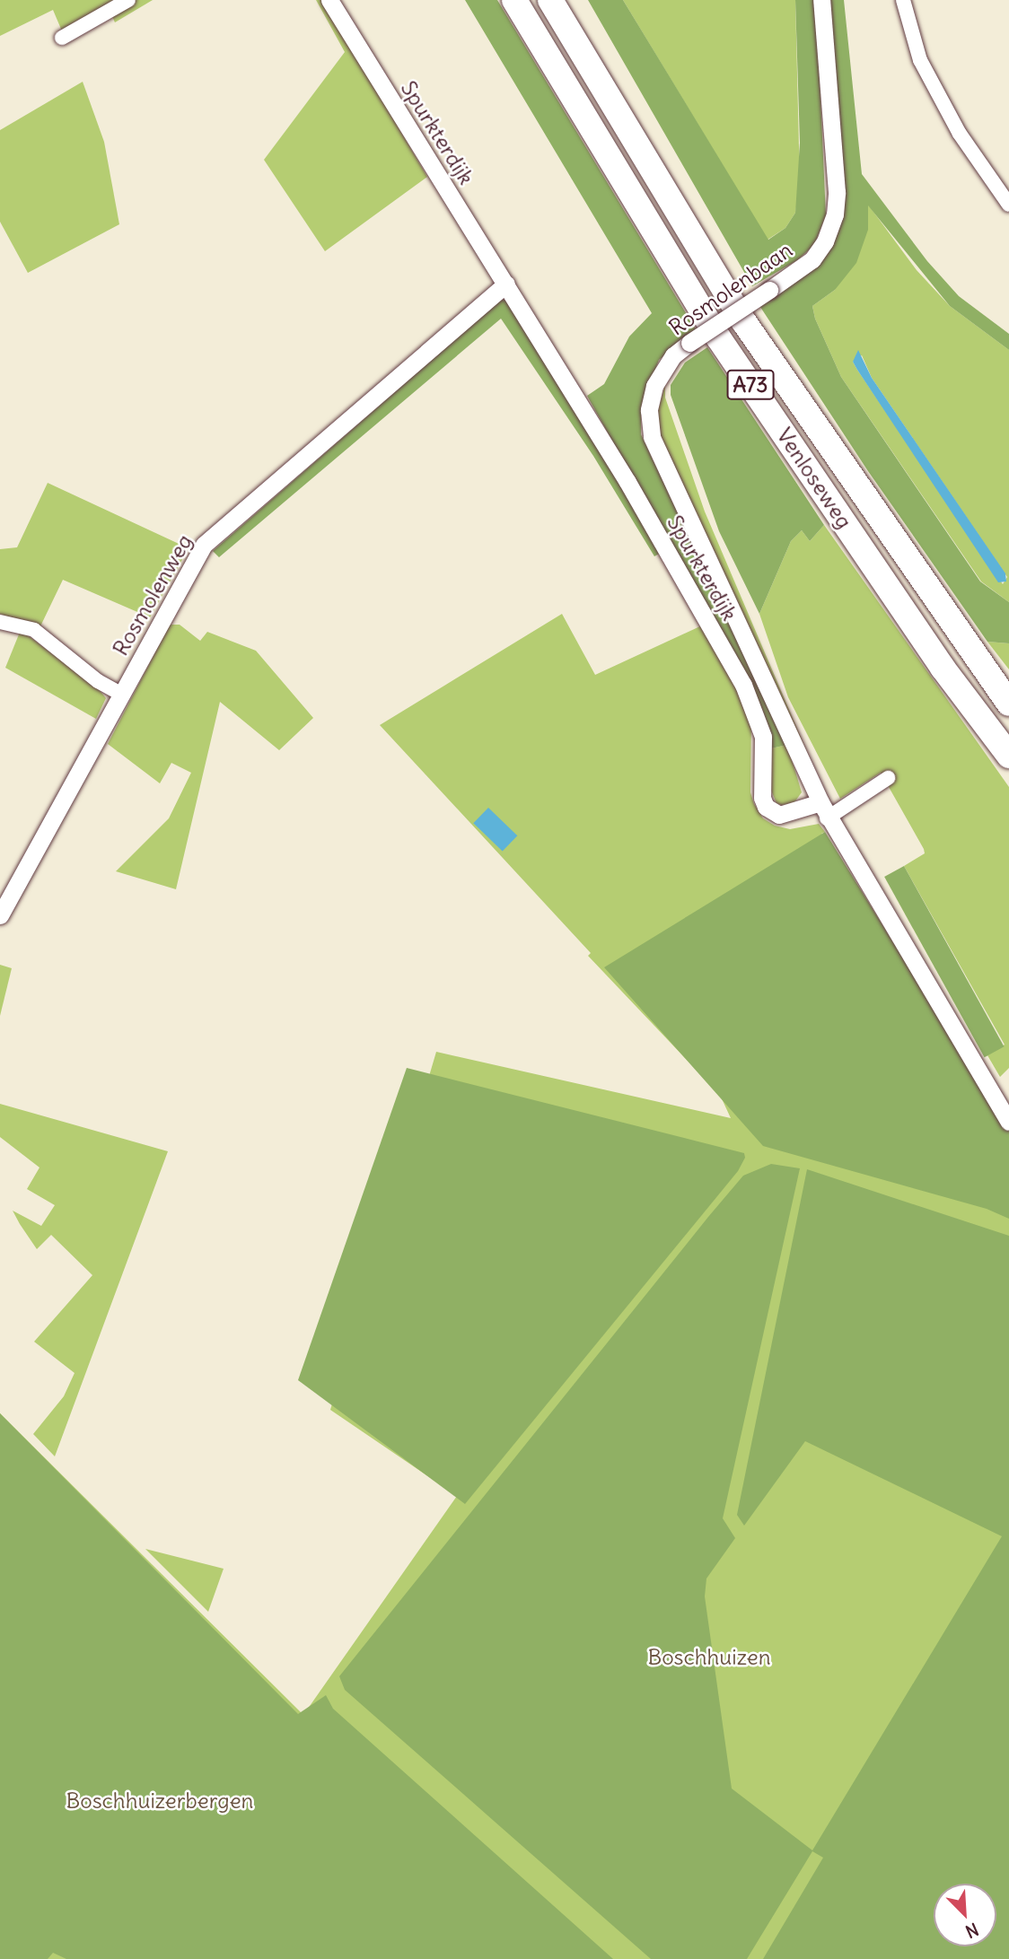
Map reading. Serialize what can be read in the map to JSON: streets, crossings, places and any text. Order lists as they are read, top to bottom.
{
  "streets": {
    "highway": ["A73", "Venloseweg"],
    "street": ["Spurkterdijk", "Rosmolenbaan", "Rosmolenweg"]
  },
  "crossings": [
    ["Spurkterdijk", "Rosmolenbaan"],
    ["Spurkterdijk", "Rosmolenweg"]
  ],
  "parks": ["Boschhuizen", "Boschhuizerbergen"],
  "north": "bottom right"
}
